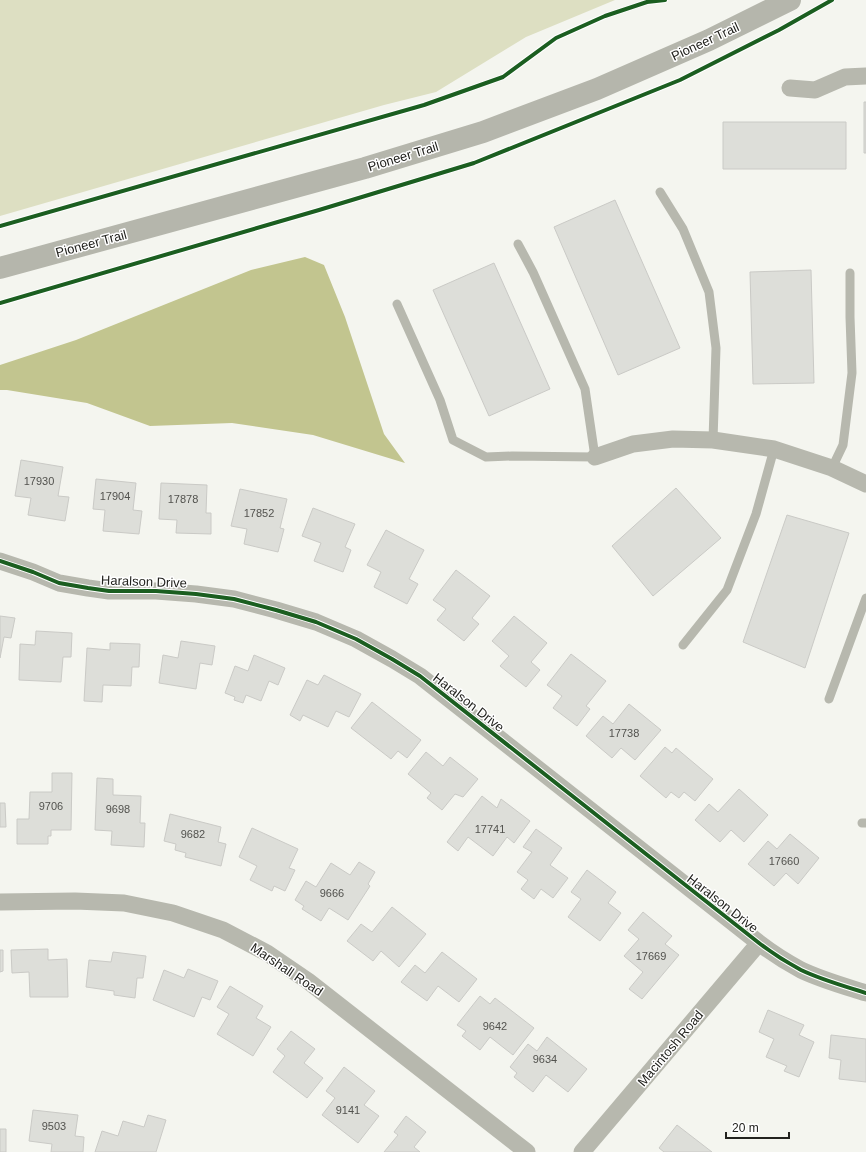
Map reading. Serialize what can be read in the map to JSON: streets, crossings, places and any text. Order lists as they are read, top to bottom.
{
  "streets": {
    "main road": ["Pioneer Trail"],
    "street": ["Haralson Drive", "Marshall Road", "Macintosh Road"]
  },
  "crossings": [
    ["Haralson Drive", "Macintosh Road"]
  ],
  "house_numbers": [
    "17930",
    "17904",
    "17878",
    "17852",
    "17738",
    "9706",
    "9698",
    "17741",
    "9682",
    "17660",
    "9666",
    "17669",
    "9642",
    "9634",
    "9141",
    "9503"
  ],
  "scale_bar": "20 m"
}
